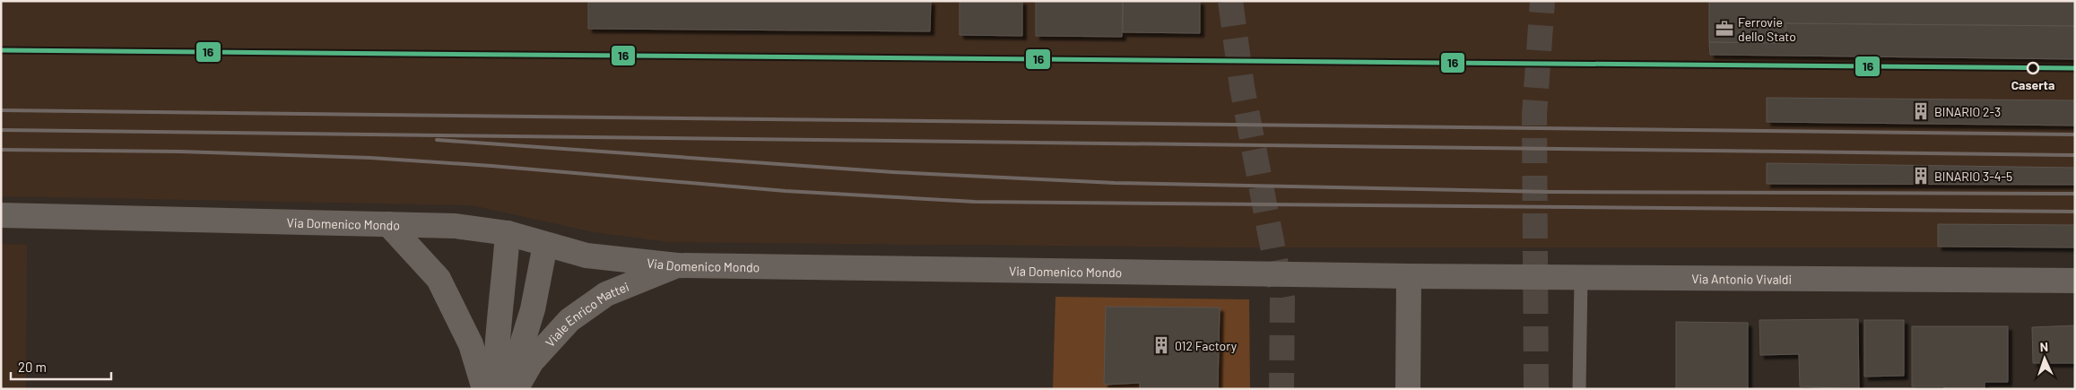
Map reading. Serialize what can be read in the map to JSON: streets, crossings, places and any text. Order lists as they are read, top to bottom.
{
  "streets": {
    "street": ["Via Domenico Mondo", "Via Antonio Vivaldi", "Viale Enrico Mattei"]
  },
  "crossings": [
    ["Via Domenico Mondo", "Via Antonio Vivaldi"],
    ["Via Domenico Mondo", "Viale Enrico Mattei"]
  ],
  "places": {
    "office": ["Ferrovie dello Stato"],
    "other": ["Caserta"],
    "building": ["BINARIO 2-3", "BINARIO 3-4-5", "012 Factory"]
  },
  "lines": ["transit line 16"],
  "scale_bar": "20 m",
  "north": "top"
}
